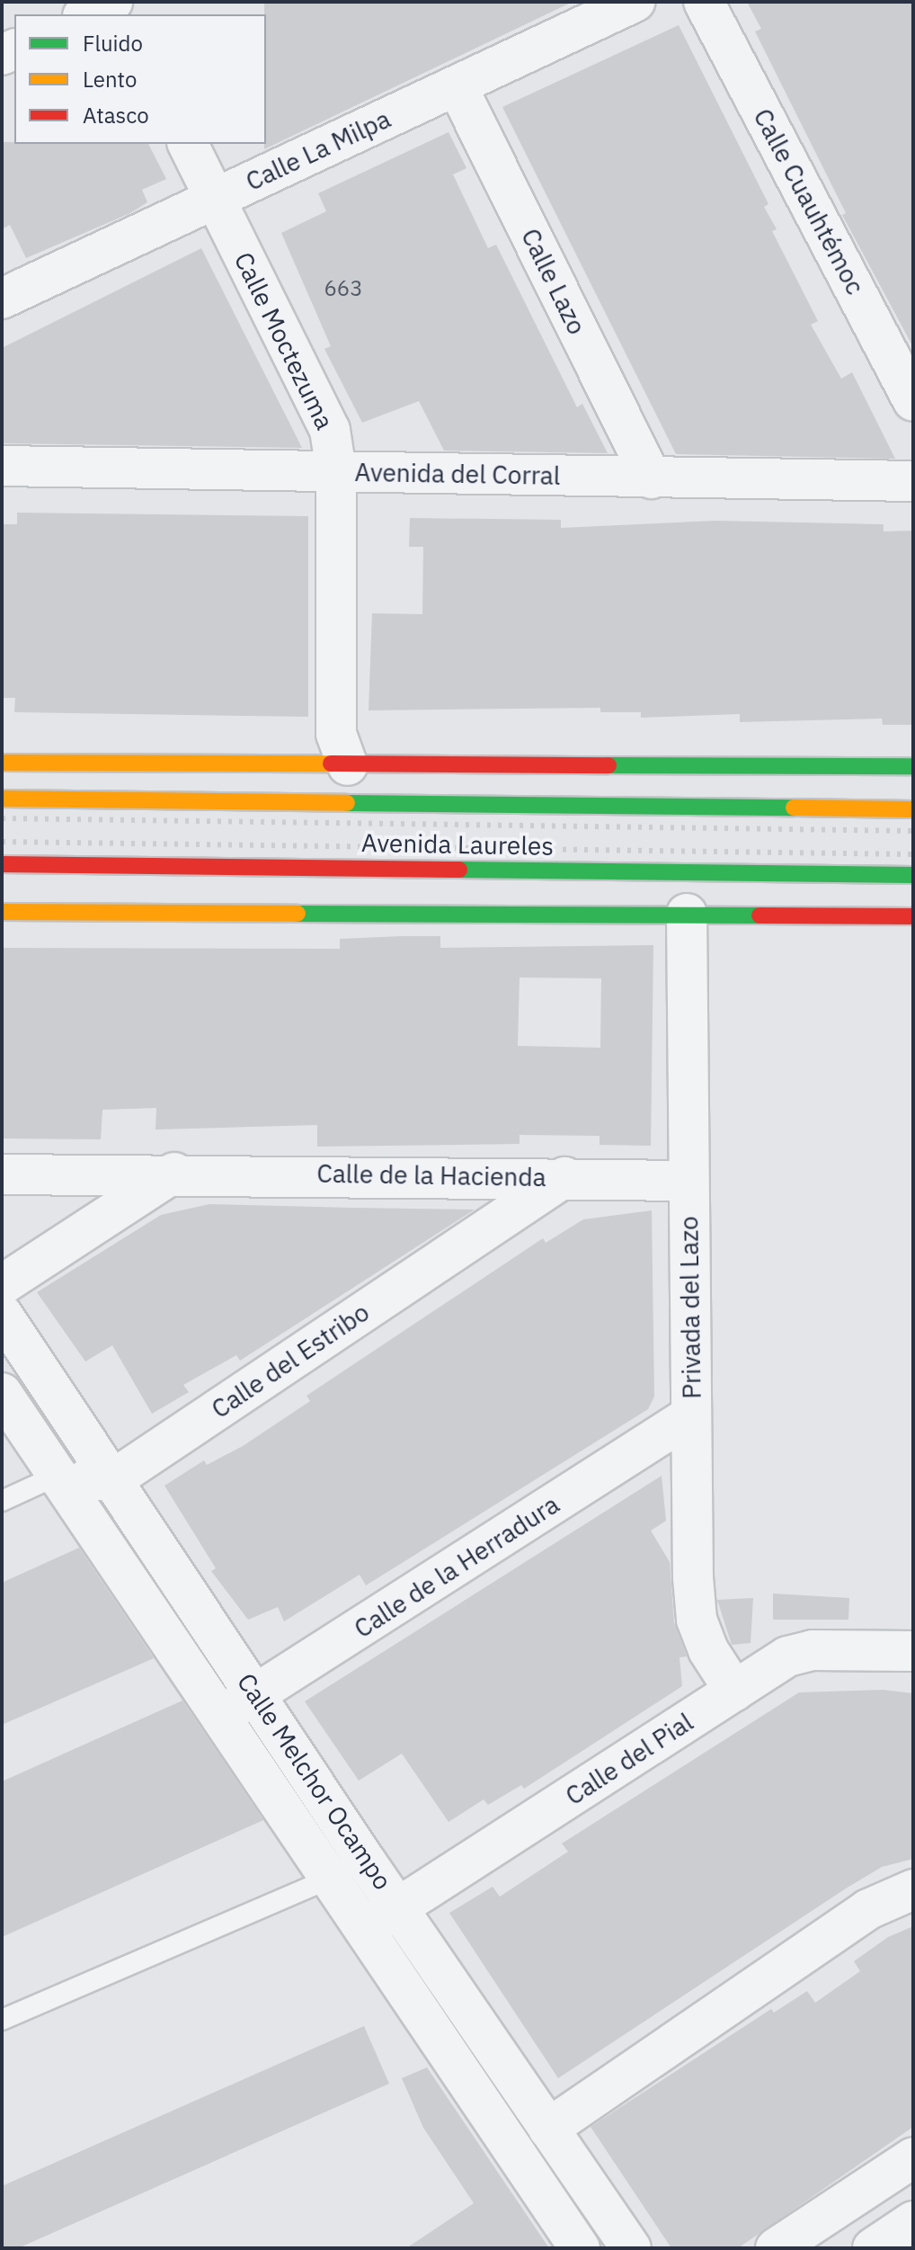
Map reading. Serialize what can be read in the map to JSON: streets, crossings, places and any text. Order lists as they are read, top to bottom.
{
  "streets": {
    "main road": ["Avenida Laureles"],
    "street": [
      "Calle La Milpa",
      "Calle Cuauhtémoc",
      "Calle Lazo",
      "Calle Moctezuma",
      "Avenida del Corral",
      "Calle de la Hacienda",
      "Privada del Lazo",
      "Calle del Estribo",
      "Calle de la Herradura",
      "Calle del Pial",
      "Calle Melchor Ocampo"
    ]
  },
  "crossings": [
    ["Calle La Milpa", "Calle Lazo"],
    ["Calle La Milpa", "Calle Moctezuma"],
    ["Calle Lazo", "Avenida del Corral"],
    ["Calle Moctezuma", "Avenida del Corral"],
    ["Calle de la Hacienda", "Privada del Lazo"],
    ["Calle de la Hacienda", "Calle del Estribo"],
    ["Privada del Lazo", "Calle de la Herradura"],
    ["Privada del Lazo", "Calle del Pial"],
    ["Calle del Estribo", "Calle Melchor Ocampo"],
    ["Calle de la Herradura", "Calle Melchor Ocampo"],
    ["Calle del Pial", "Calle Melchor Ocampo"]
  ],
  "house_numbers": ["663"],
  "legend": ["Fluido", "Lento", "Atasco"]
}
